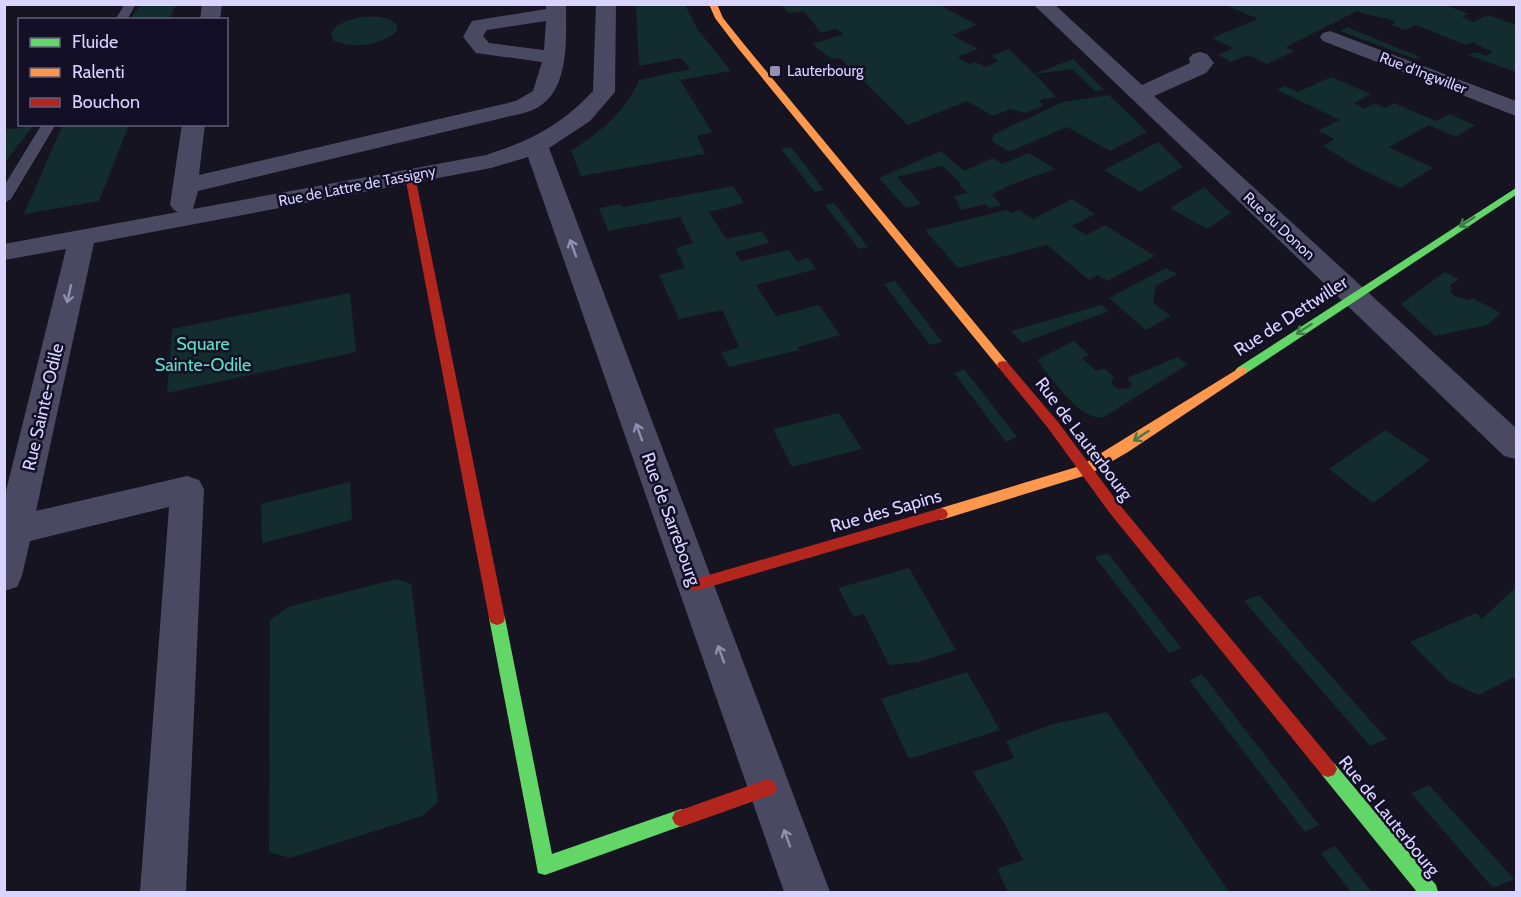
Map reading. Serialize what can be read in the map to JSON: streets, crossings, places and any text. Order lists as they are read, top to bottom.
{
  "streets": {
    "street": [
      "Rue d'Ingwiller",
      "Rue de Lattre de Tassigny",
      "Rue du Donon",
      "Rue de Dettwiller",
      "Rue Sainte-Odile",
      "Rue de Lauterbourg",
      "Rue des Sapins",
      "Rue de Sarrebourg"
    ]
  },
  "crossings": [
    ["Rue de Lattre de Tassigny", "Rue Sainte-Odile"],
    ["Rue de Lattre de Tassigny", "Rue de Sarrebourg"],
    ["Rue du Donon", "Rue de Dettwiller"],
    ["Rue de Dettwiller", "Rue de Lauterbourg"],
    ["Rue de Dettwiller", "Rue des Sapins"],
    ["Rue de Lauterbourg", "Rue des Sapins"],
    ["Rue des Sapins", "Rue de Sarrebourg"]
  ],
  "one_way": ["Rue de Dettwiller", "Rue Sainte-Odile"],
  "parks": ["Square Sainte-Odile"],
  "places": {
    "transit": ["Lauterbourg"]
  },
  "legend": ["Fluide", "Ralenti", "Bouchon"]
}
